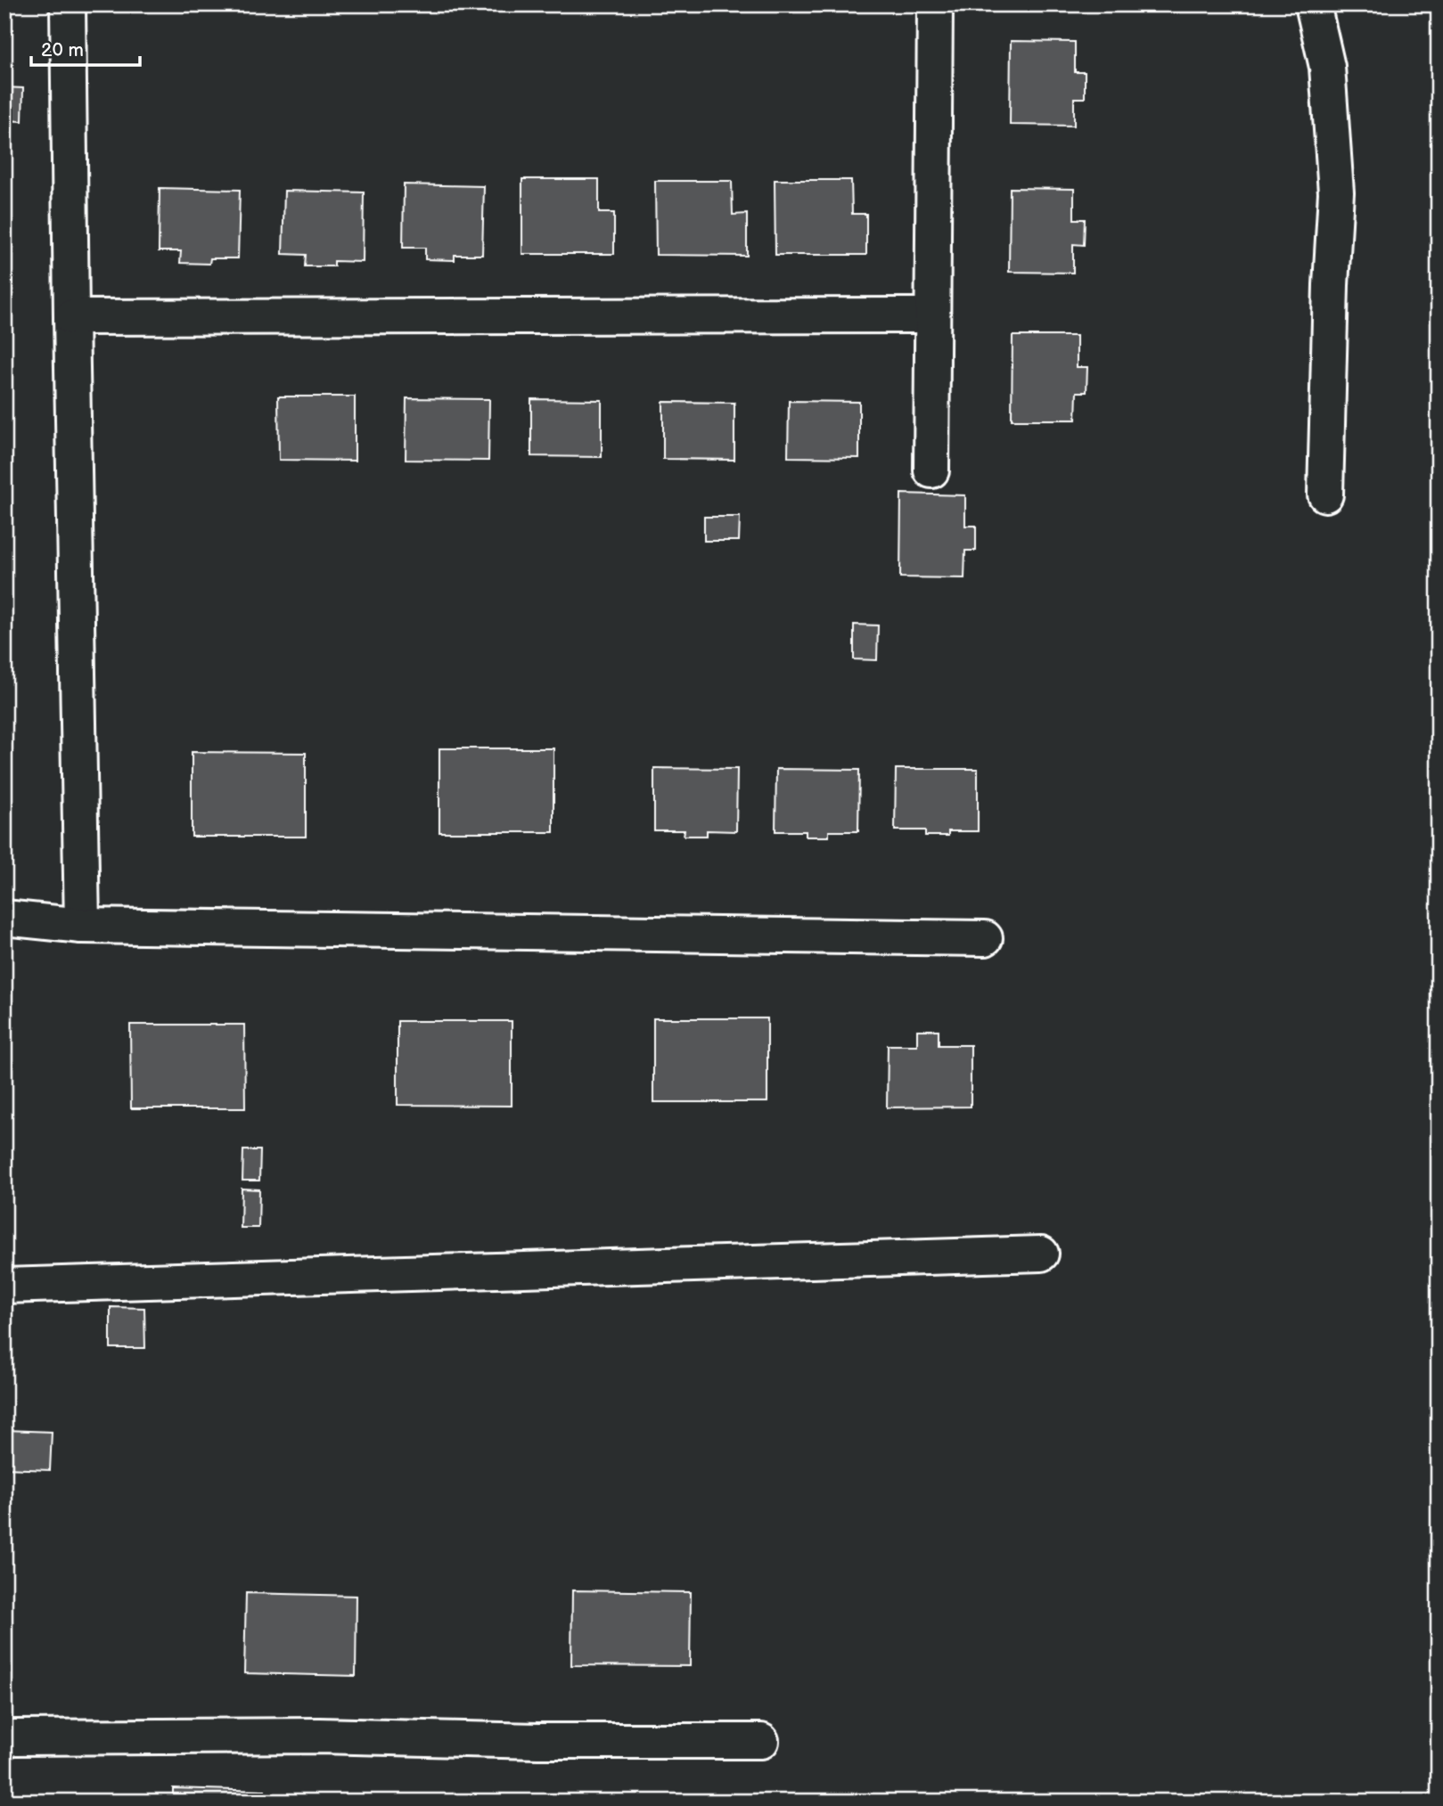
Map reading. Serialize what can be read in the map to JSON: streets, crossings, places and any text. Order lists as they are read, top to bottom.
{
  "scale_bar": "20 m"
}
